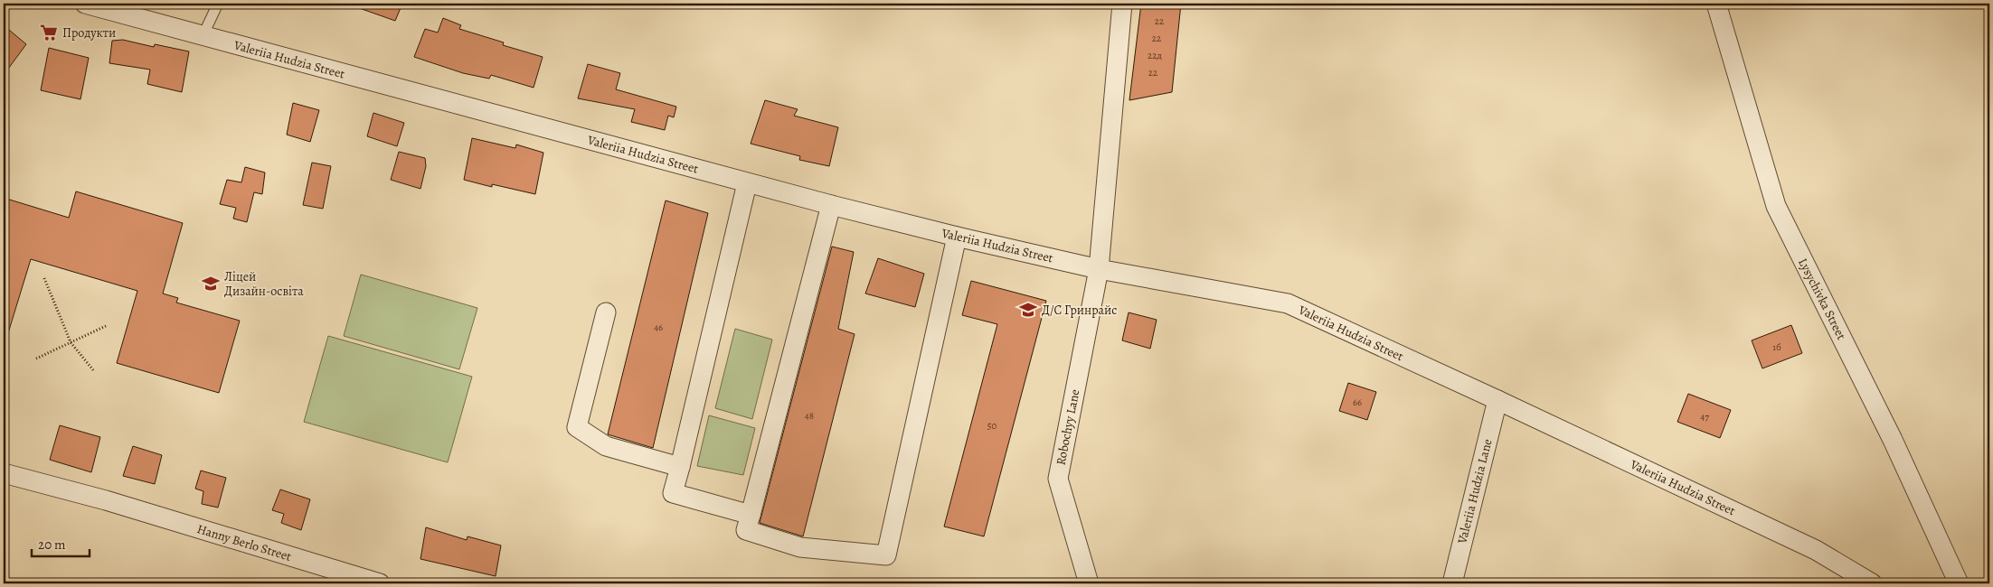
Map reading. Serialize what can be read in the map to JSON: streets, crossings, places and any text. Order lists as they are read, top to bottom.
{
  "streets": {
    "street": [
      "Valeriia Hudzia Street",
      "Lysychivka Street",
      "Robochyy Lane",
      "Valeriia Hudzia Lane",
      "Hanny Berlo Street"
    ]
  },
  "crossings": [
    ["Valeriia Hudzia Street", "Robochyy Lane"],
    ["Valeriia Hudzia Street", "Valeriia Hudzia Lane"]
  ],
  "places": {
    "supermarket": ["Продукти"],
    "school or university": ["Ліцей Дизайн-освіта", "Д/С Гринрайс"]
  },
  "house_numbers": [
    "22",
    "22",
    "22д",
    "22",
    "46",
    "1б",
    "66",
    "48",
    "47",
    "50"
  ],
  "scale_bar": "20 m"
}
